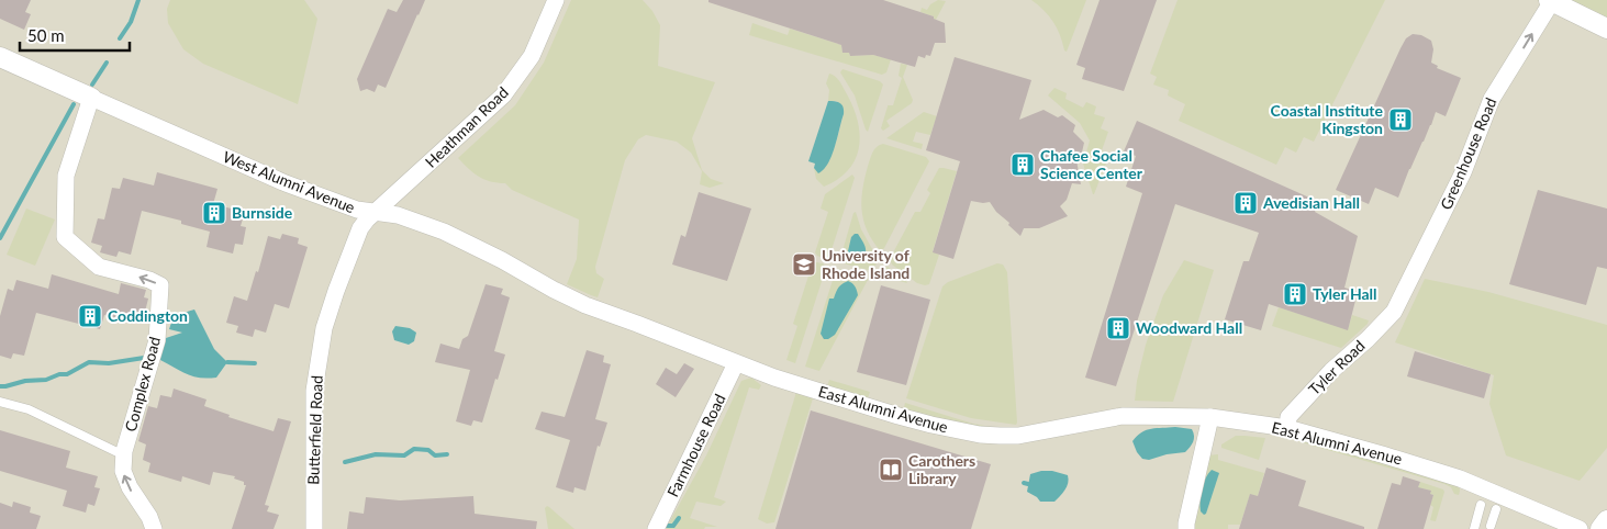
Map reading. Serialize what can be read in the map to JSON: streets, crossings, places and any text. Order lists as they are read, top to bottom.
{
  "streets": {
    "street": [
      "Heathman Road",
      "Greenhouse Road",
      "West Alumni Avenue",
      "Tyler Road",
      "Complex Road",
      "East Alumni Avenue",
      "Butterfield Road",
      "Farmhouse Road"
    ]
  },
  "crossings": [
    ["Heathman Road", "West Alumni Avenue"],
    ["Heathman Road", "Butterfield Road"],
    ["Greenhouse Road", "Tyler Road"],
    ["West Alumni Avenue", "Complex Road"],
    ["West Alumni Avenue", "East Alumni Avenue"],
    ["West Alumni Avenue", "Butterfield Road"],
    ["Tyler Road", "East Alumni Avenue"],
    ["East Alumni Avenue", "Farmhouse Road"]
  ],
  "one_way": ["Greenhouse Road", "Complex Road"],
  "places": {
    "building": [
      "Coastal Institute Kingston",
      "Chafee Social Science Center",
      "Avedisian Hall",
      "Burnside",
      "Tyler Hall",
      "Coddington",
      "Woodward Hall"
    ],
    "school or university": ["University of Rhode Island"],
    "library": ["Carothers Library"]
  },
  "scale_bar": "50 m"
}
